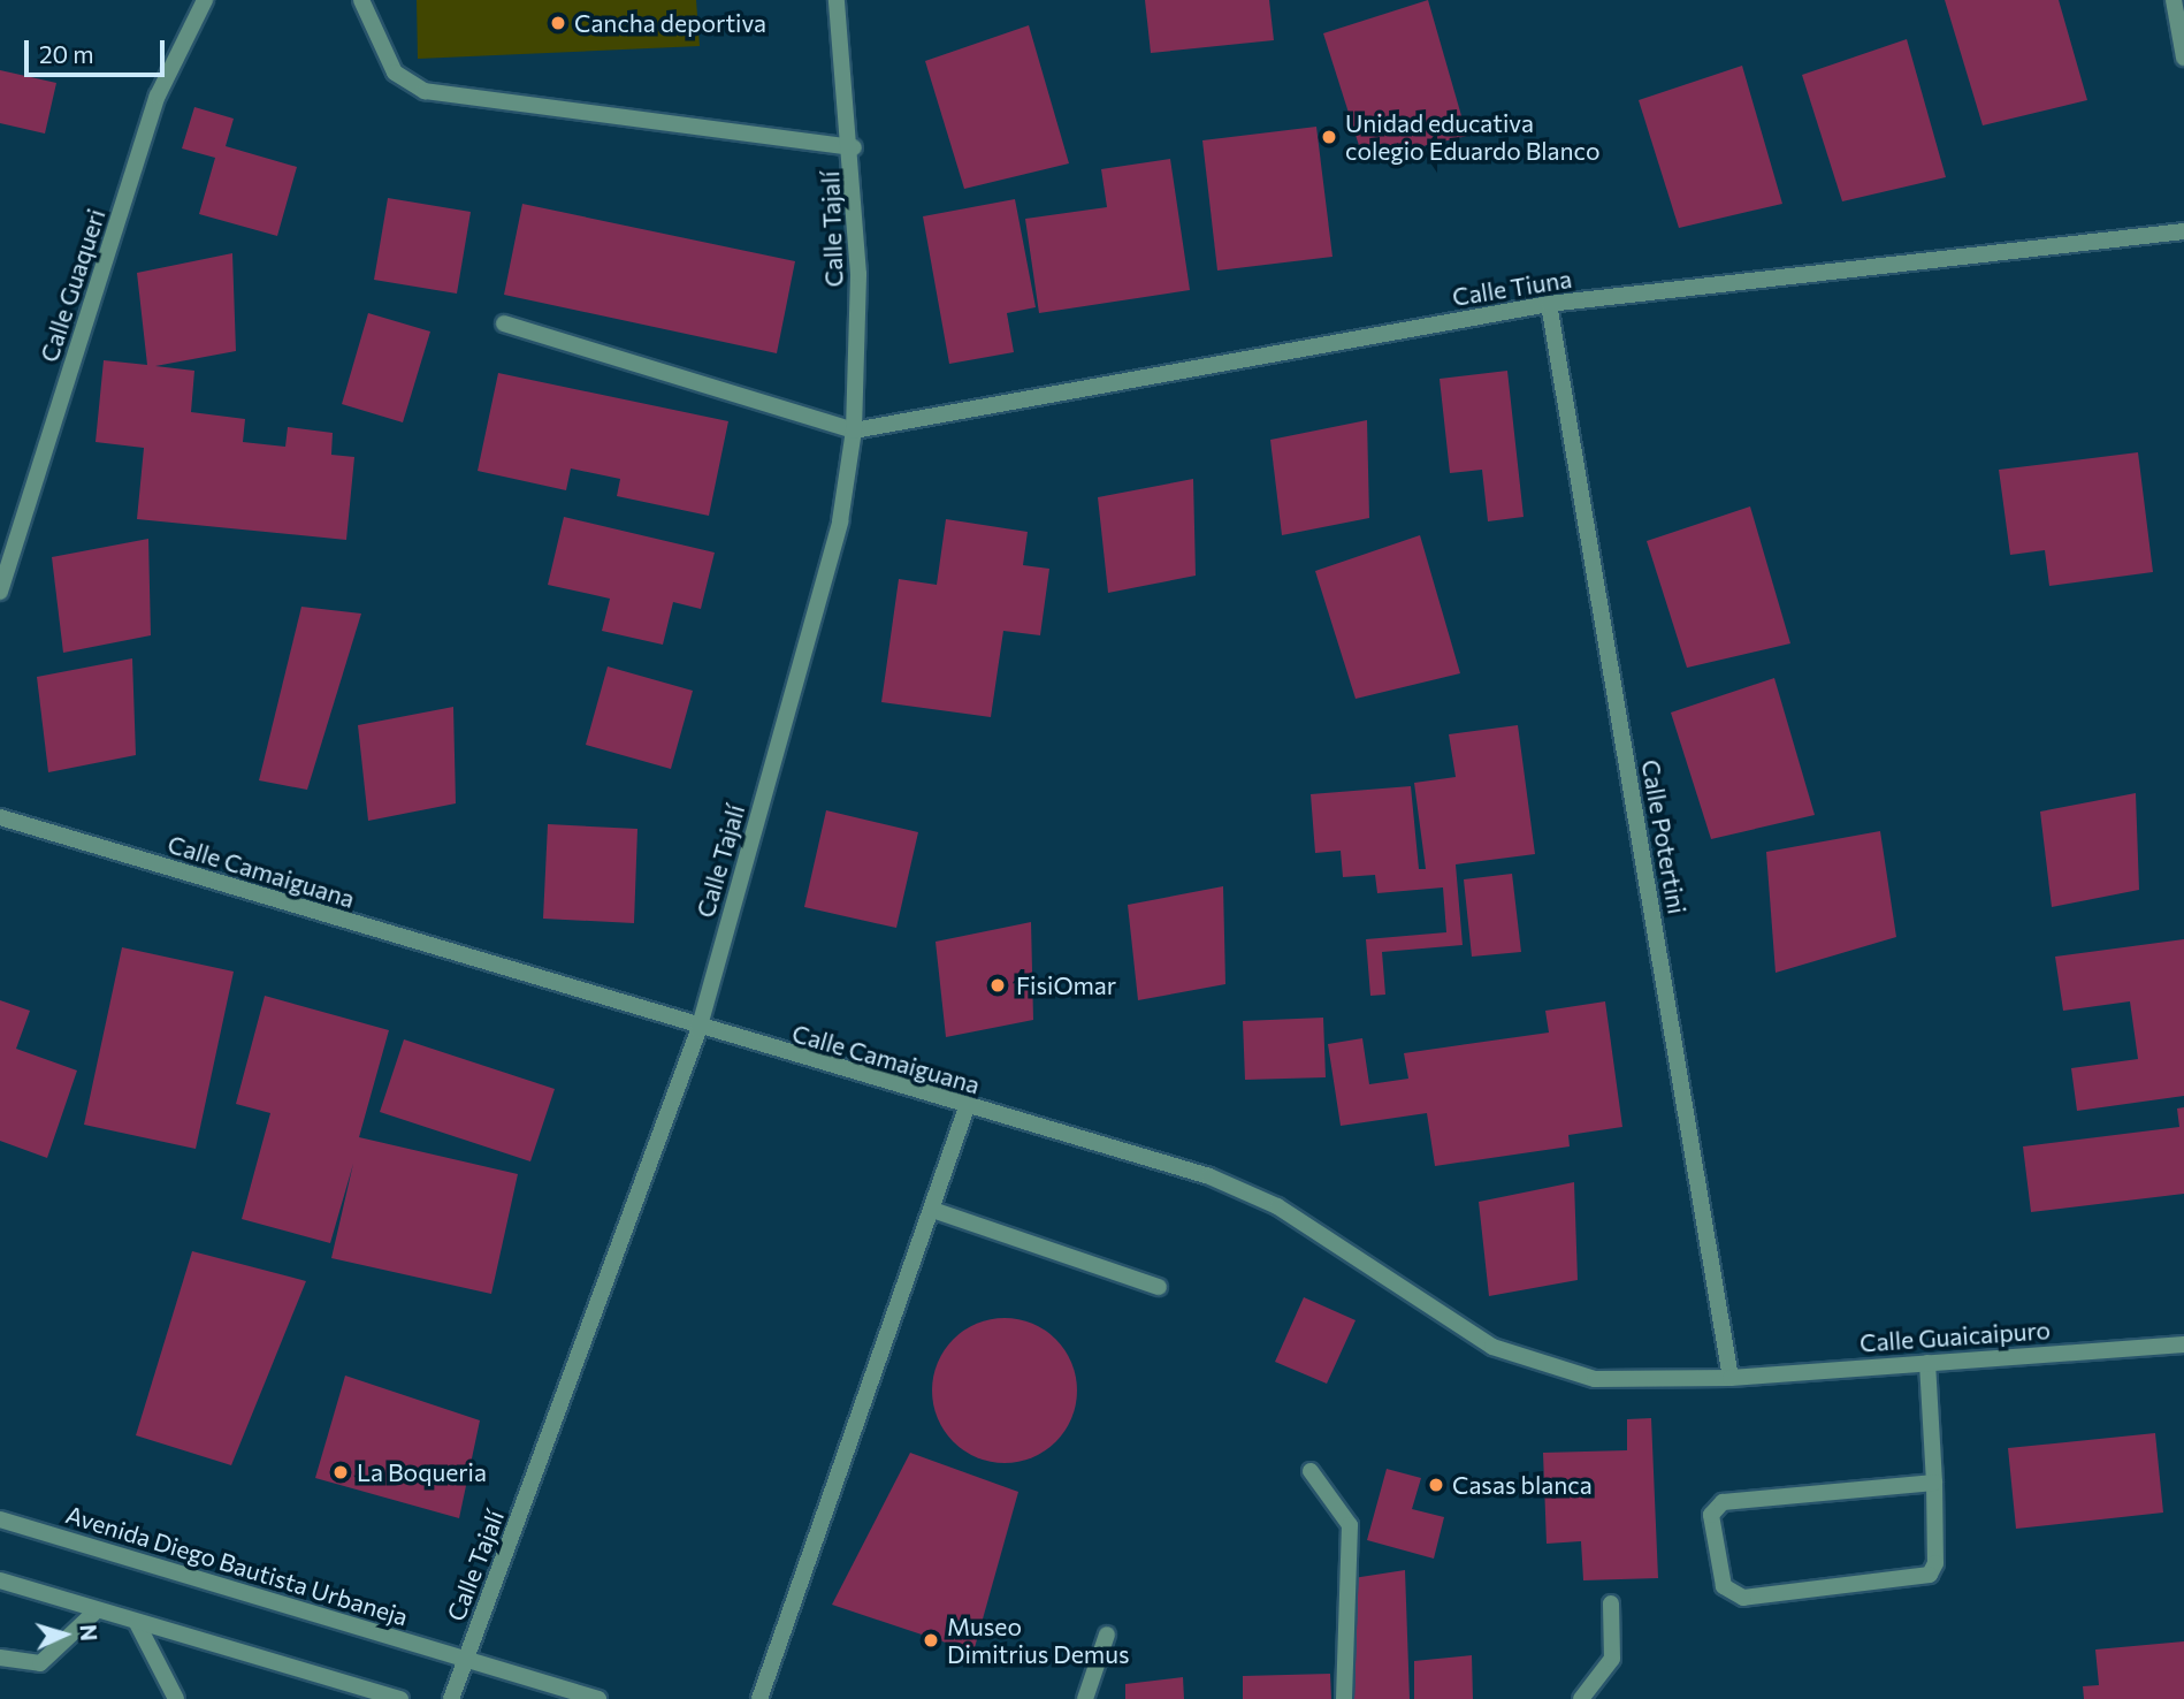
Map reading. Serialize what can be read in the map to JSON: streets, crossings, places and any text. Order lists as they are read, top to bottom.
{
  "streets": {
    "street": [
      "Calle Tajalí",
      "Calle Guaqueri",
      "Calle Tiuna",
      "Calle Potertini",
      "Calle Camaiguana",
      "Calle Guaicaipuro",
      "Avenida Diego Bautista Urbaneja"
    ]
  },
  "crossings": [
    ["Calle Tajalí", "Calle Tiuna"],
    ["Calle Tajalí", "Calle Camaiguana"],
    ["Calle Tajalí", "Avenida Diego Bautista Urbaneja"],
    ["Calle Tiuna", "Calle Potertini"],
    ["Calle Potertini", "Calle Camaiguana"],
    ["Calle Potertini", "Calle Guaicaipuro"],
    ["Calle Camaiguana", "Calle Guaicaipuro"]
  ],
  "places": [
    "Cancha deportiva",
    "Unidad educativa colegio Eduardo Blanco",
    "FisiOmar",
    "La Boqueria",
    "Casas blanca",
    "Museo Dimitrius Demus"
  ],
  "scale_bar": "20 m",
  "north": "right"
}
